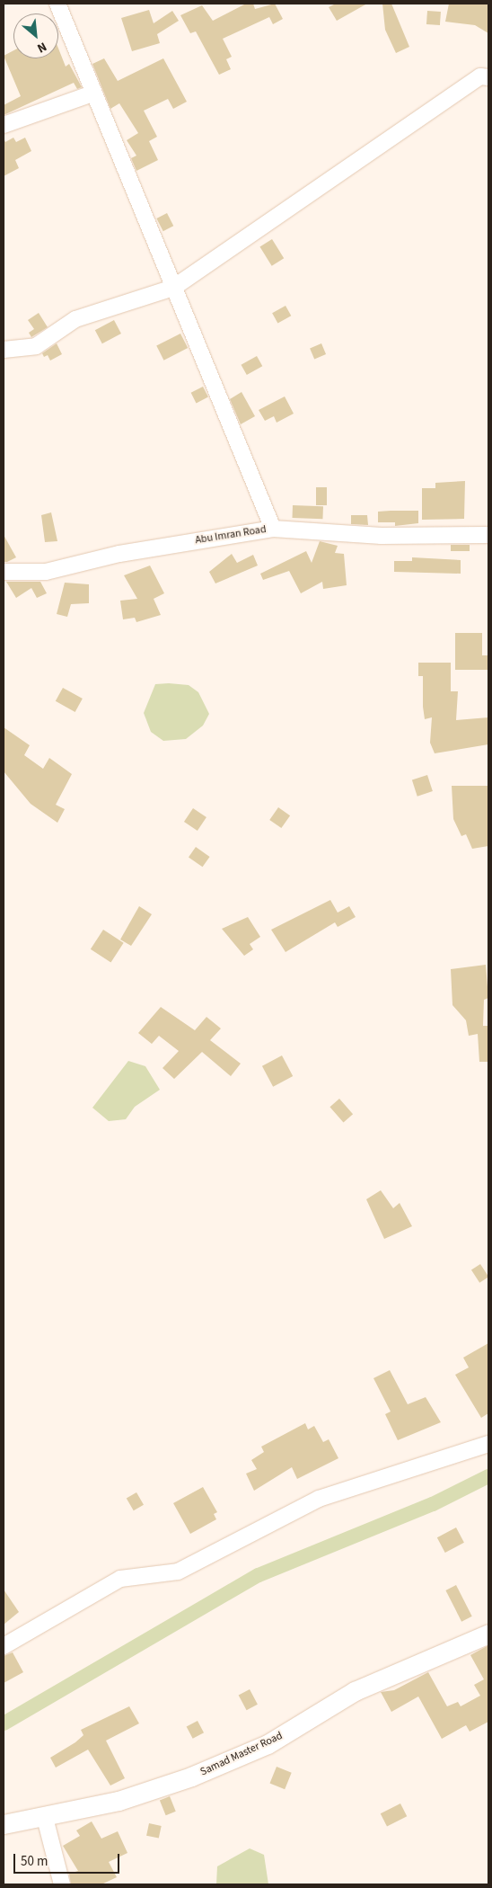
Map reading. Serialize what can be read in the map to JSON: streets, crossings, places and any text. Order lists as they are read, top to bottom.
{
  "streets": {
    "street": ["Abu Imran Road", "Samad Master Road"]
  },
  "scale_bar": "50 m",
  "north": "bottom right"
}
